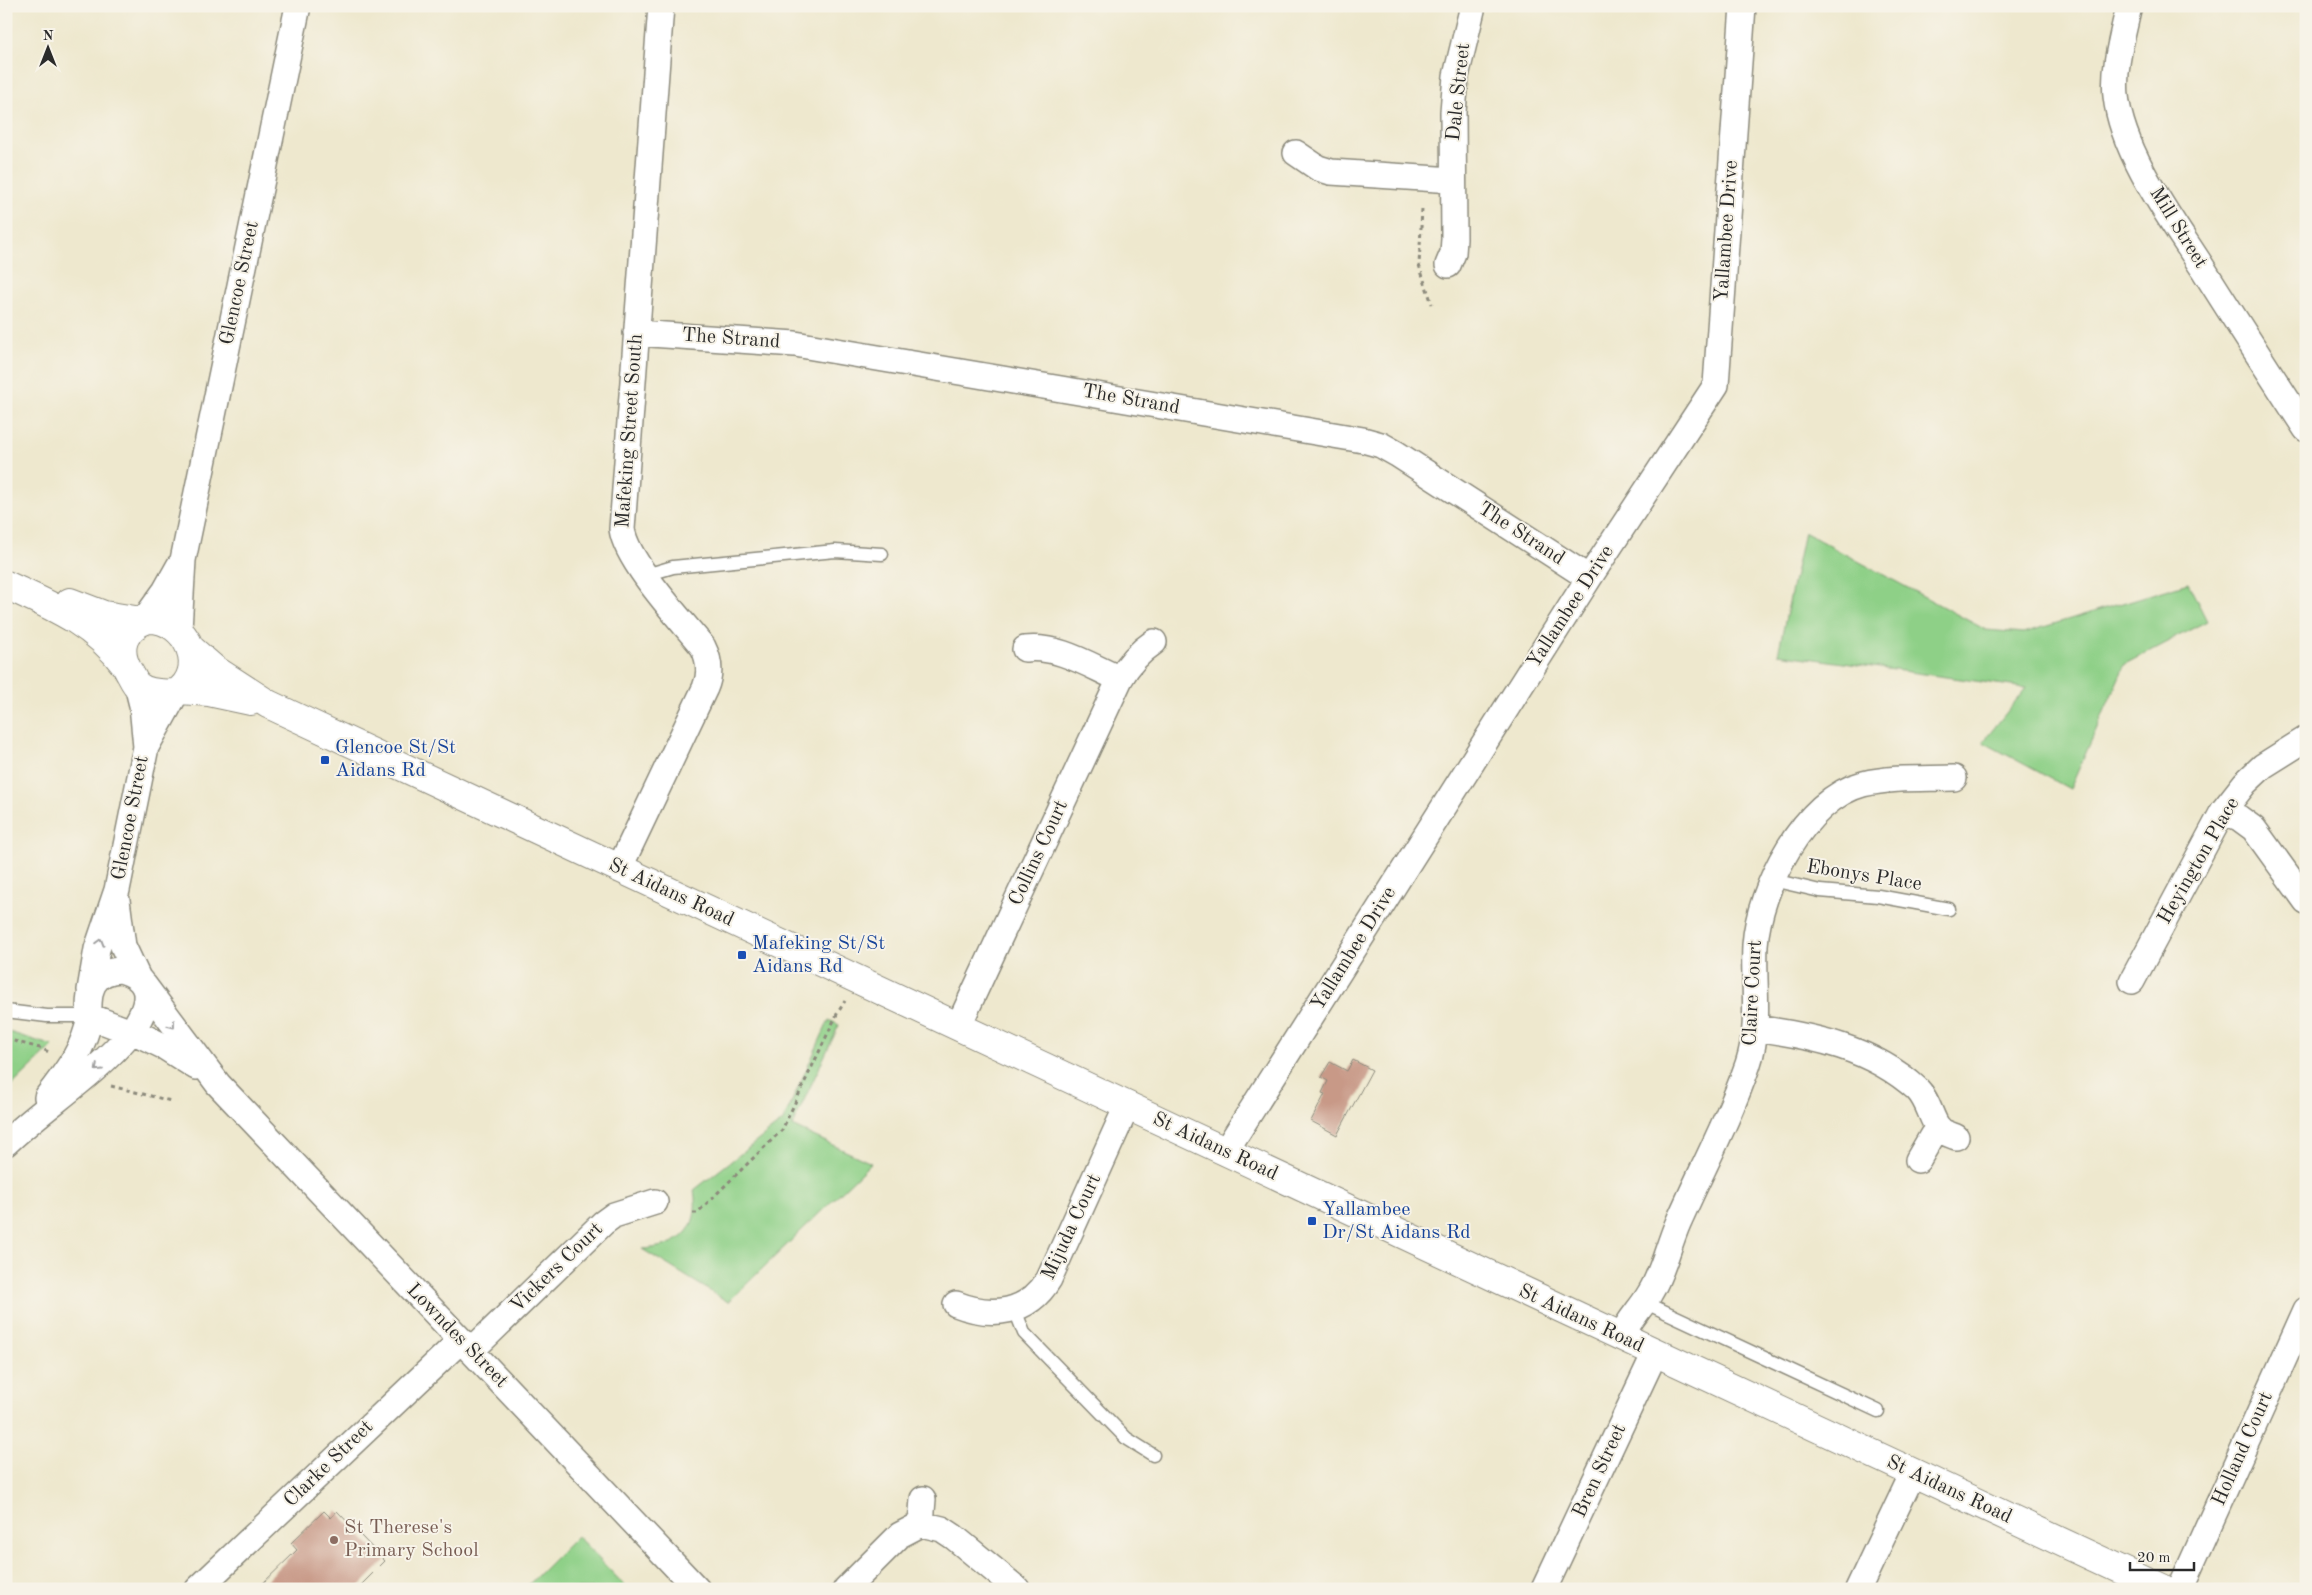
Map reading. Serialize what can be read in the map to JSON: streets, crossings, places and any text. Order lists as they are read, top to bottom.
{
  "streets": {
    "street": [
      "Dale Street",
      "Mill Street",
      "Yallambee Drive",
      "Glencoe Street",
      "The Strand",
      "Mafeking Street South",
      "Collins Court",
      "Heyington Place",
      "St Aidans Road",
      "Claire Court",
      "Mijuda Court",
      "Vickers Court",
      "Lowndes Street",
      "Holland Court",
      "Clarke Street",
      "Bren Street"
    ],
    "lane": ["Ebonys Place"]
  },
  "crossings": [
    ["Yallambee Drive", "The Strand"],
    ["Yallambee Drive", "St Aidans Road"],
    ["Glencoe Street", "St Aidans Road"],
    ["Glencoe Street", "Lowndes Street"],
    ["The Strand", "Mafeking Street South"],
    ["Mafeking Street South", "St Aidans Road"],
    ["Collins Court", "St Aidans Road"],
    ["Ebonys Place", "Claire Court"],
    ["St Aidans Road", "Claire Court"],
    ["St Aidans Road", "Mijuda Court"],
    ["St Aidans Road", "Bren Street"],
    ["Vickers Court", "Lowndes Street"],
    ["Vickers Court", "Clarke Street"],
    ["Lowndes Street", "Clarke Street"]
  ],
  "places": {
    "transit": ["Glencoe St/St Aidans Rd", "Mafeking St/St Aidans Rd", "Yallambee Dr/St Aidans Rd"],
    "other": ["St Therese's Primary School"]
  },
  "scale_bar": "20 m",
  "north": "top"
}
